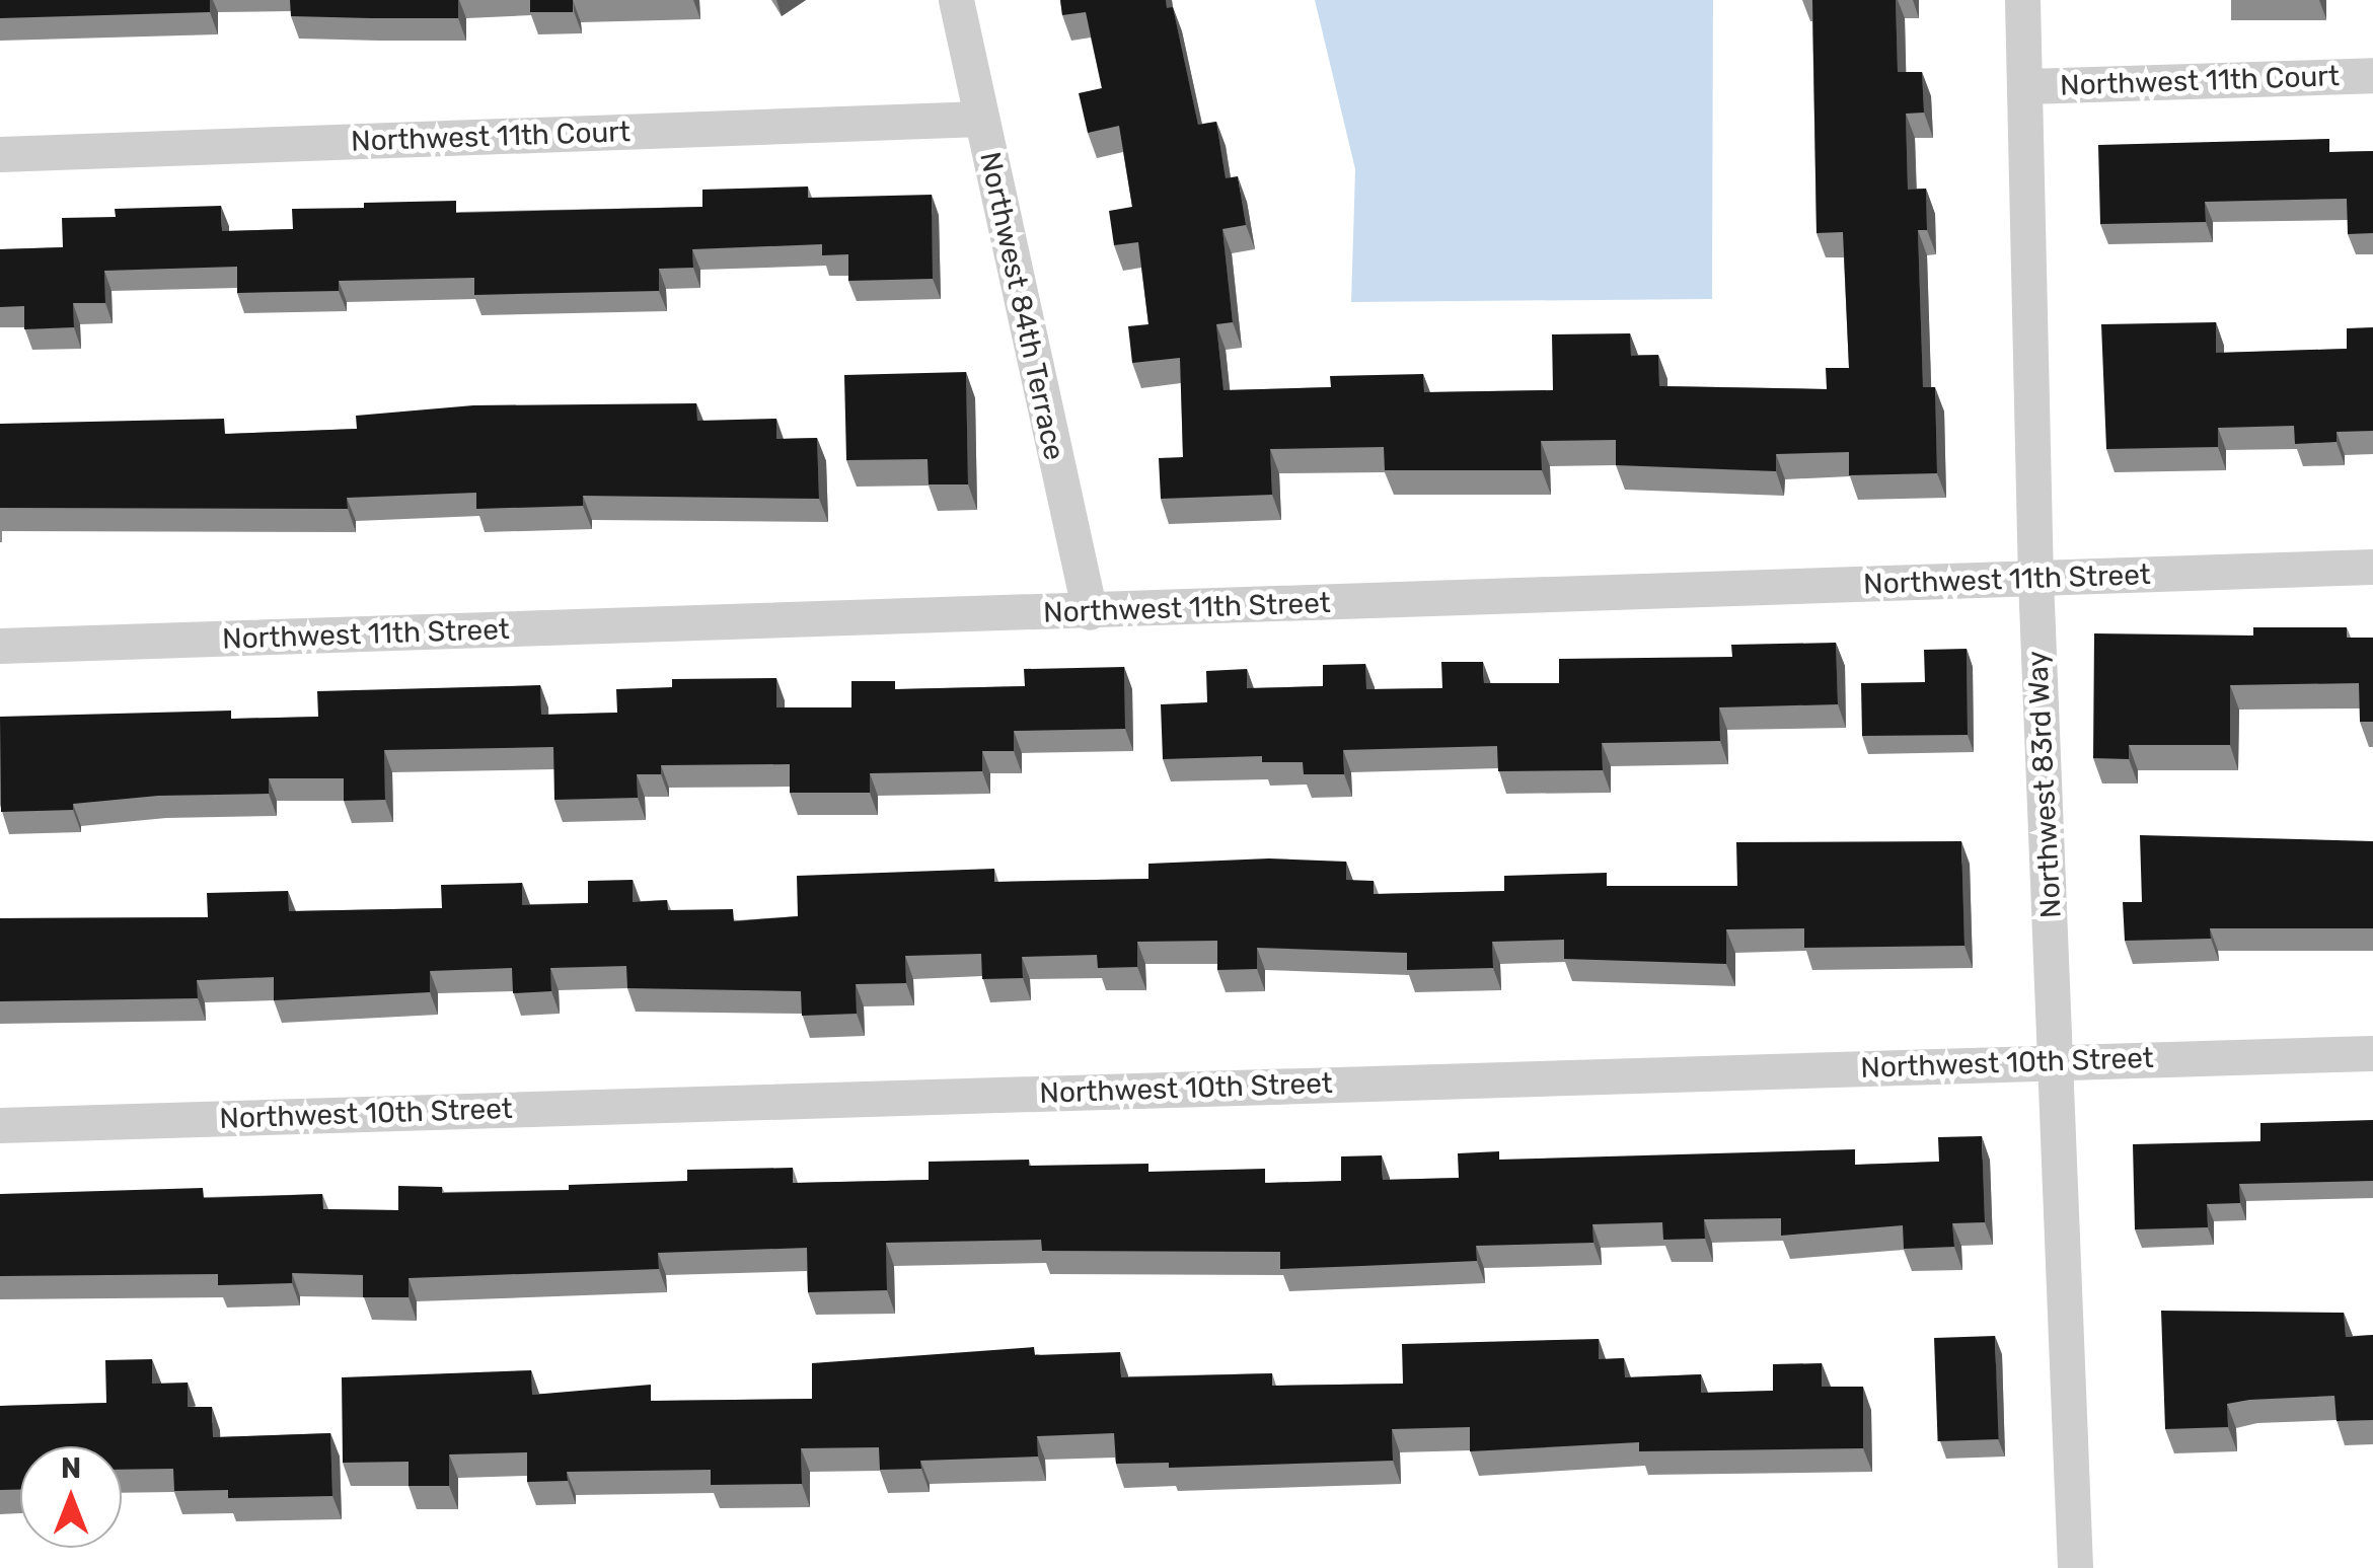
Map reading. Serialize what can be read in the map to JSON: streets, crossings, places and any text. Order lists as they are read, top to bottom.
{
  "streets": {
    "street": [
      "Northwest 11th Court",
      "Northwest 84th Terrace",
      "Northwest 11th Street",
      "Northwest 83rd Way",
      "Northwest 10th Street"
    ]
  },
  "crossings": [
    ["Northwest 11th Court", "Northwest 84th Terrace"],
    ["Northwest 11th Court", "Northwest 83rd Way"],
    ["Northwest 84th Terrace", "Northwest 11th Street"],
    ["Northwest 11th Street", "Northwest 83rd Way"],
    ["Northwest 83rd Way", "Northwest 10th Street"]
  ],
  "north": "top"
}
